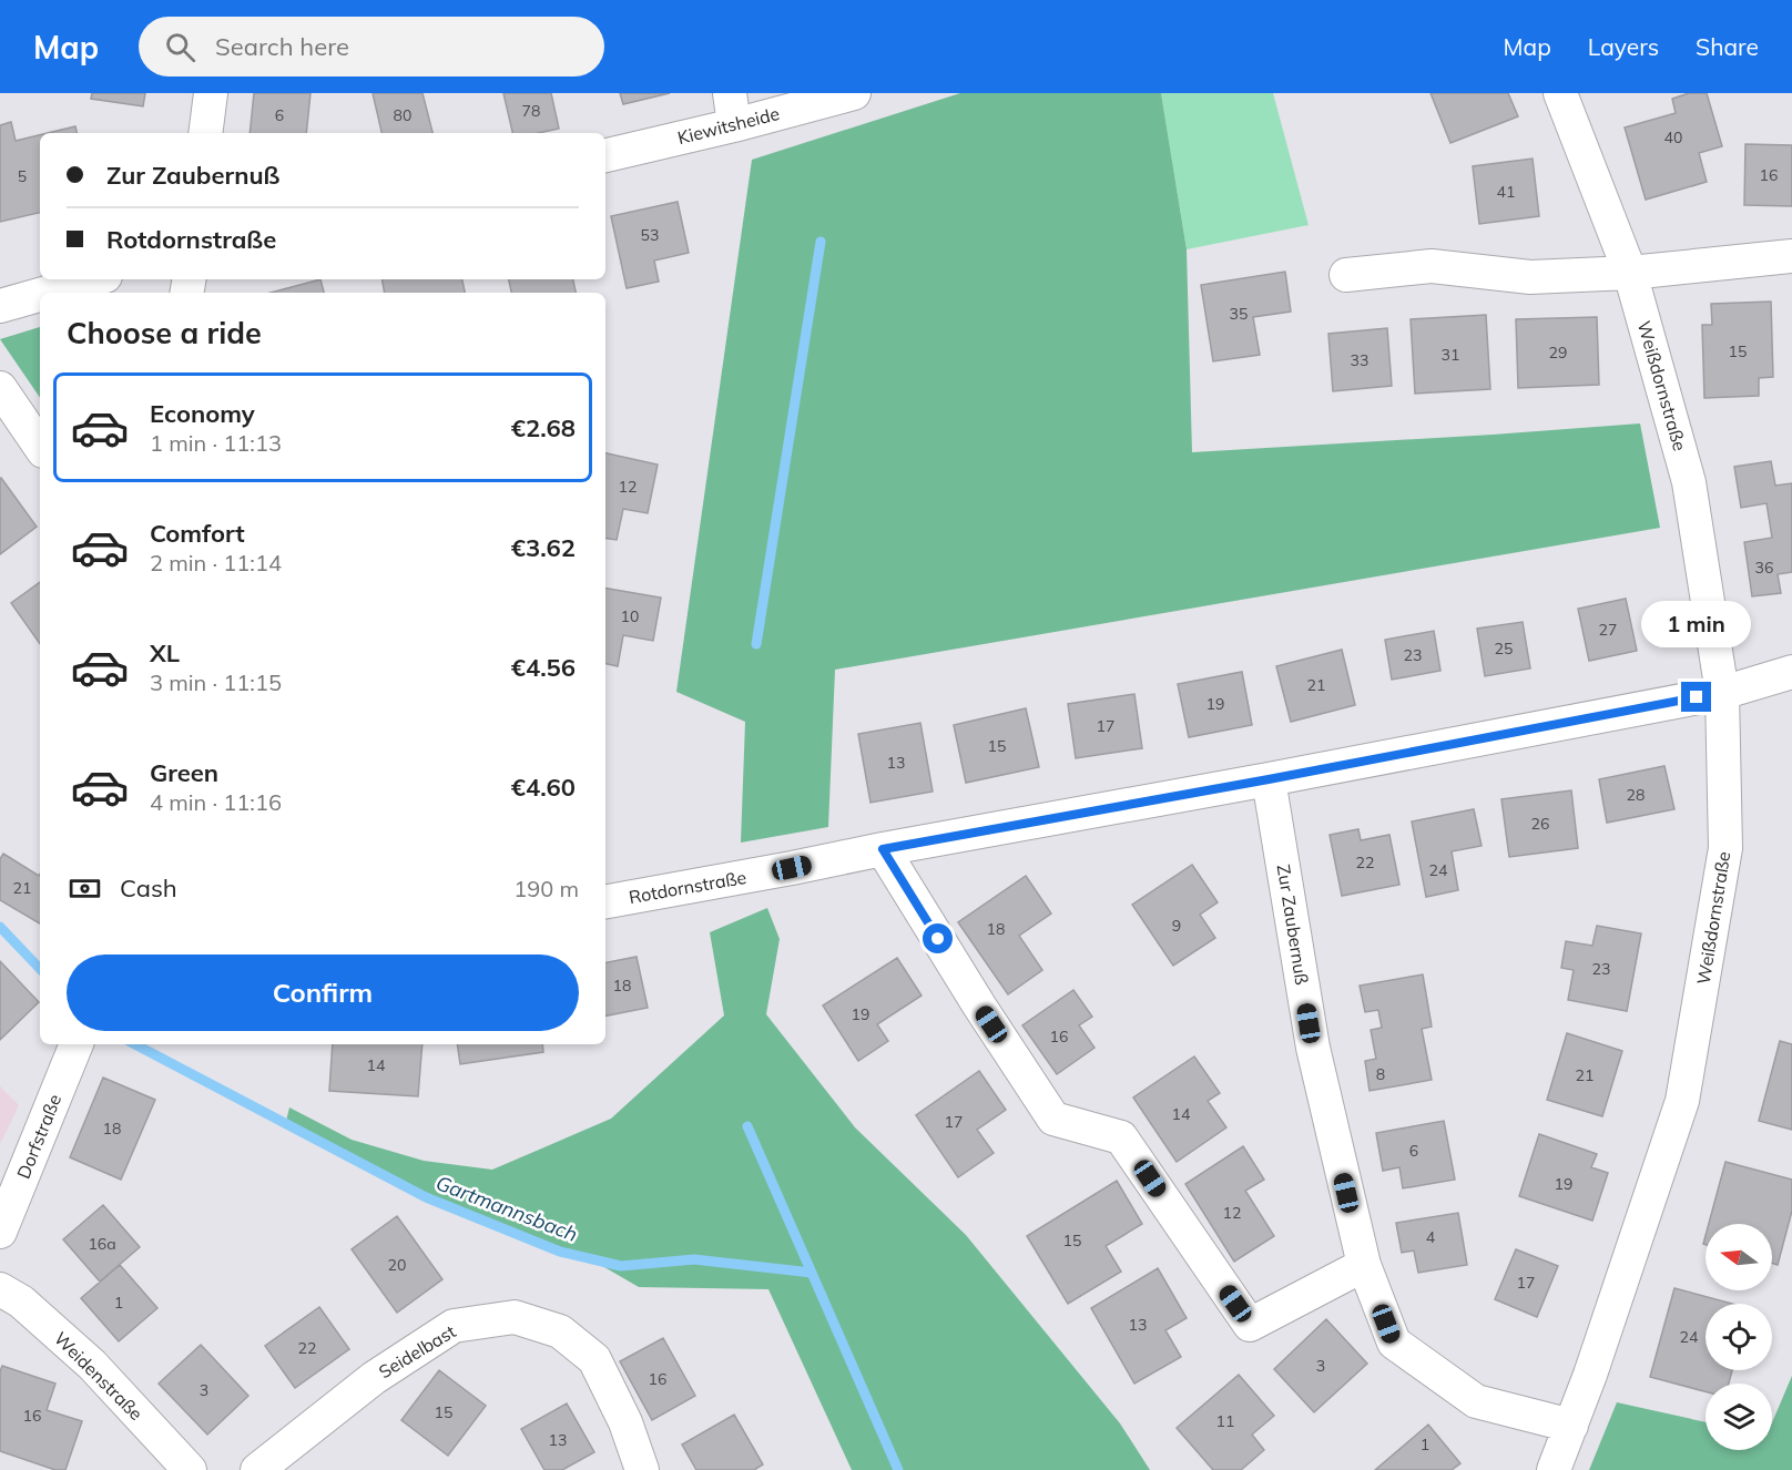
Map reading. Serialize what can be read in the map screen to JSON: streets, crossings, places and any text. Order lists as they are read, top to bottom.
{
  "streets": {
    "street": [
      "Kiewitsheide",
      "Weißdornstraße",
      "Rotdornstraße",
      "Zur Zaubernuß",
      "Dorfstraße",
      "Seidelbast",
      "Weidenstraße"
    ]
  },
  "crossings": [
    ["Weißdornstraße", "Rotdornstraße"],
    ["Weißdornstraße", "Zur Zaubernuß"],
    ["Rotdornstraße", "Zur Zaubernuß"]
  ],
  "water": ["Gartmannsbach"],
  "house_numbers": [
    "78",
    "6",
    "80",
    "40",
    "16",
    "5",
    "41",
    "53",
    "35",
    "15",
    "29",
    "31",
    "33",
    "12",
    "36",
    "10",
    "27",
    "25",
    "23",
    "21",
    "19",
    "17",
    "15",
    "13",
    "28",
    "26",
    "22",
    "24",
    "21",
    "9",
    "18",
    "23",
    "18",
    "19",
    "16",
    "14",
    "8",
    "21",
    "14",
    "17",
    "18",
    "6",
    "19",
    "12",
    "4",
    "15",
    "16a",
    "20",
    "17",
    "1",
    "13",
    "24",
    "22",
    "3",
    "16",
    "3",
    "15",
    "16",
    "11",
    "13",
    "1"
  ],
  "north": "left",
  "page": {
    "header": "Map",
    "search": "Search here",
    "nav": ["Map", "Layers", "Share"],
    "banner": ["Zur Zaubernuß", "Rotdornstraße"],
    "heading": "Choose a ride",
    "list": [
      {
        "name": "Economy",
        "note": "1 min · 11:13",
        "value": "€2.68"
      },
      {
        "name": "Comfort",
        "note": "2 min · 11:14",
        "value": "€3.62"
      },
      {
        "name": "XL",
        "note": "3 min · 11:15",
        "value": "€4.56"
      },
      {
        "name": "Green",
        "note": "4 min · 11:16",
        "value": "€4.60"
      }
    ],
    "bubble": "1 min",
    "pay": ["Cash", "190 m"],
    "buttons": "Confirm"
  }
}
